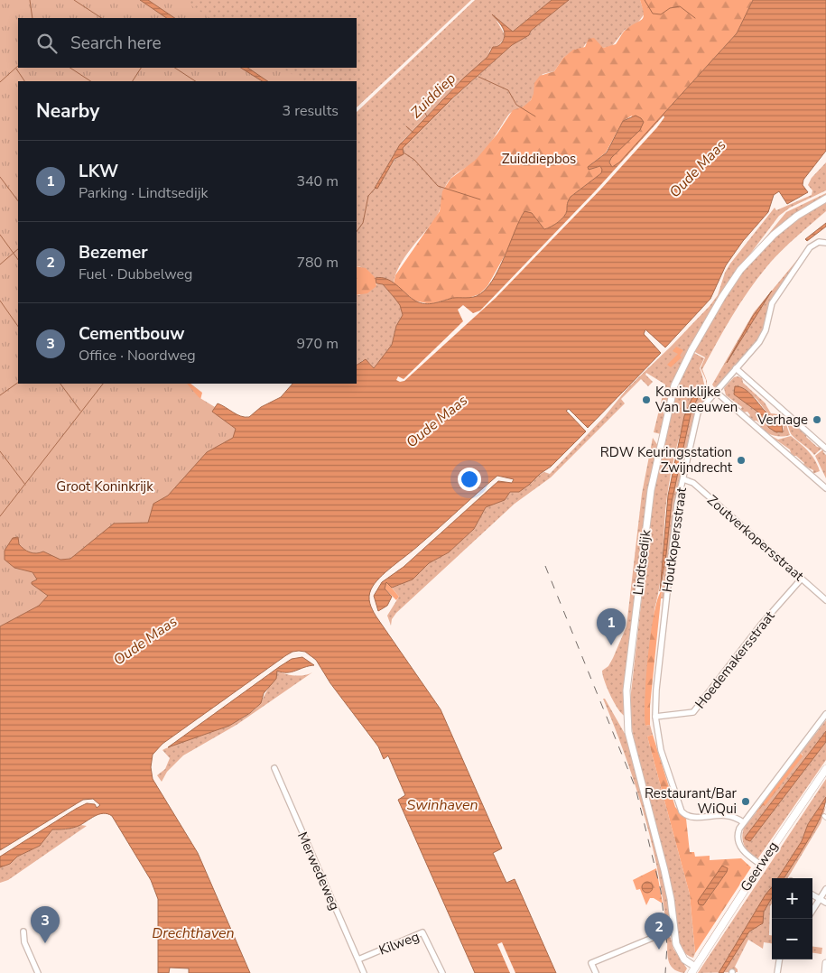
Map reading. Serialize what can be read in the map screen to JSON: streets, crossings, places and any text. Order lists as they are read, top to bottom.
{
  "streets": {
    "main road": ["Geerweg"],
    "street": [
      "Zoutverkopersstraat",
      "Houtkopersstraat",
      "Lindtsedijk",
      "Hoedemakersstraat",
      "Merwedeweg",
      "Kilweg"
    ]
  },
  "crossings": [
    ["Zoutverkopersstraat", "Houtkopersstraat"],
    ["Zoutverkopersstraat", "Hoedemakersstraat"],
    ["Houtkopersstraat", "Hoedemakersstraat"],
    ["Lindtsedijk", "Geerweg"],
    ["Merwedeweg", "Kilweg"]
  ],
  "water": [
    "Zuiddiep",
    "Oude Maas",
    "Swinhaven",
    "Drechthaven"
  ],
  "parks": ["Zuiddiepbos", "Groot Koninkrijk"],
  "places": [
    "Koninklijke Van Leeuwen",
    "Verhage",
    "RDW Keuringsstation Zwijndrecht",
    "Restaurant/Bar WiQui"
  ],
  "page": {
    "search": "Search here",
    "heading": ["Nearby", "3 results"],
    "list": [
      {
        "mark": "1",
        "name": "LKW",
        "note": "Parking · Lindtsedijk",
        "value": "340 m"
      },
      {
        "mark": "2",
        "name": "Bezemer",
        "note": "Fuel · Dubbelweg",
        "value": "780 m"
      },
      {
        "mark": "3",
        "name": "Cementbouw",
        "note": "Office · Noordweg",
        "value": "970 m"
      }
    ],
    "pins": ["1", "3", "2"],
    "map_buttons": ["+", "−"]
  }
}
